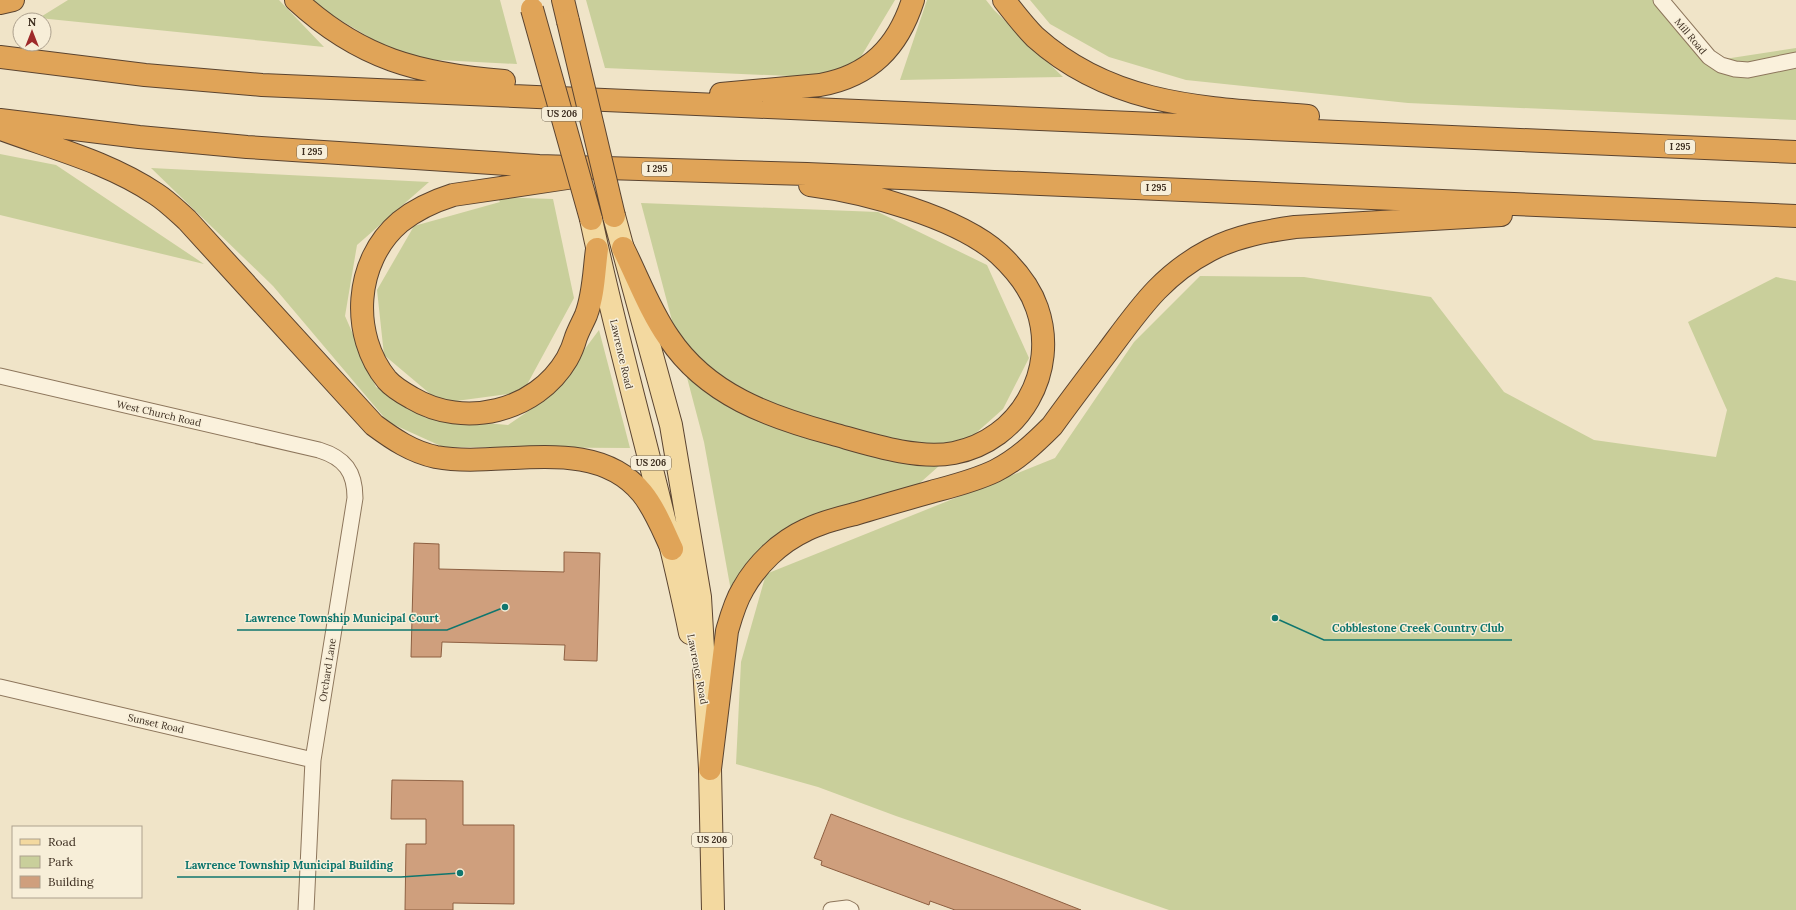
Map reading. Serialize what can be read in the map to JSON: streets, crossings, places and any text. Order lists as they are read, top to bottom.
{
  "streets": {
    "highway": ["US 206", "I 295", "Lawrence Road"],
    "street": [
      "Mill Road",
      "West Church Road",
      "Orchard Lane",
      "Sunset Road"
    ]
  },
  "crossings": [
    ["West Church Road", "Orchard Lane"],
    ["Orchard Lane", "Sunset Road"]
  ],
  "places": ["Lawrence Township Municipal Court", "Cobblestone Creek Country Club", "Lawrence Township Municipal Building"],
  "legend": ["Road", "Park", "Building"],
  "north": "top"
}
